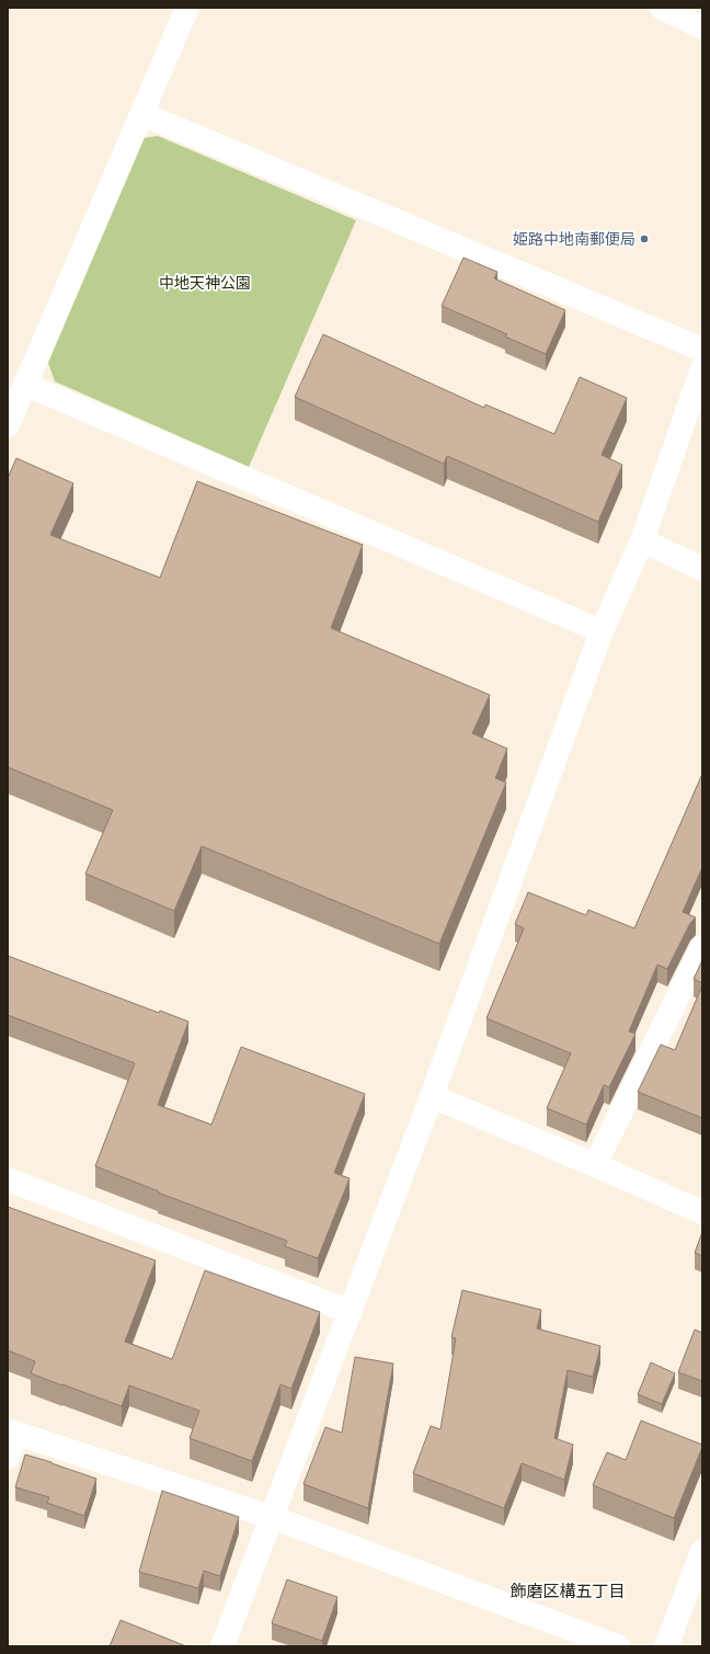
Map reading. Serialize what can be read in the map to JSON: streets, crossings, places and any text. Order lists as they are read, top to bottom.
{
  "districts": ["飾磨区構五丁目"],
  "parks": ["中地天神公園"],
  "places": ["姫路中地南郵便局"]
}
